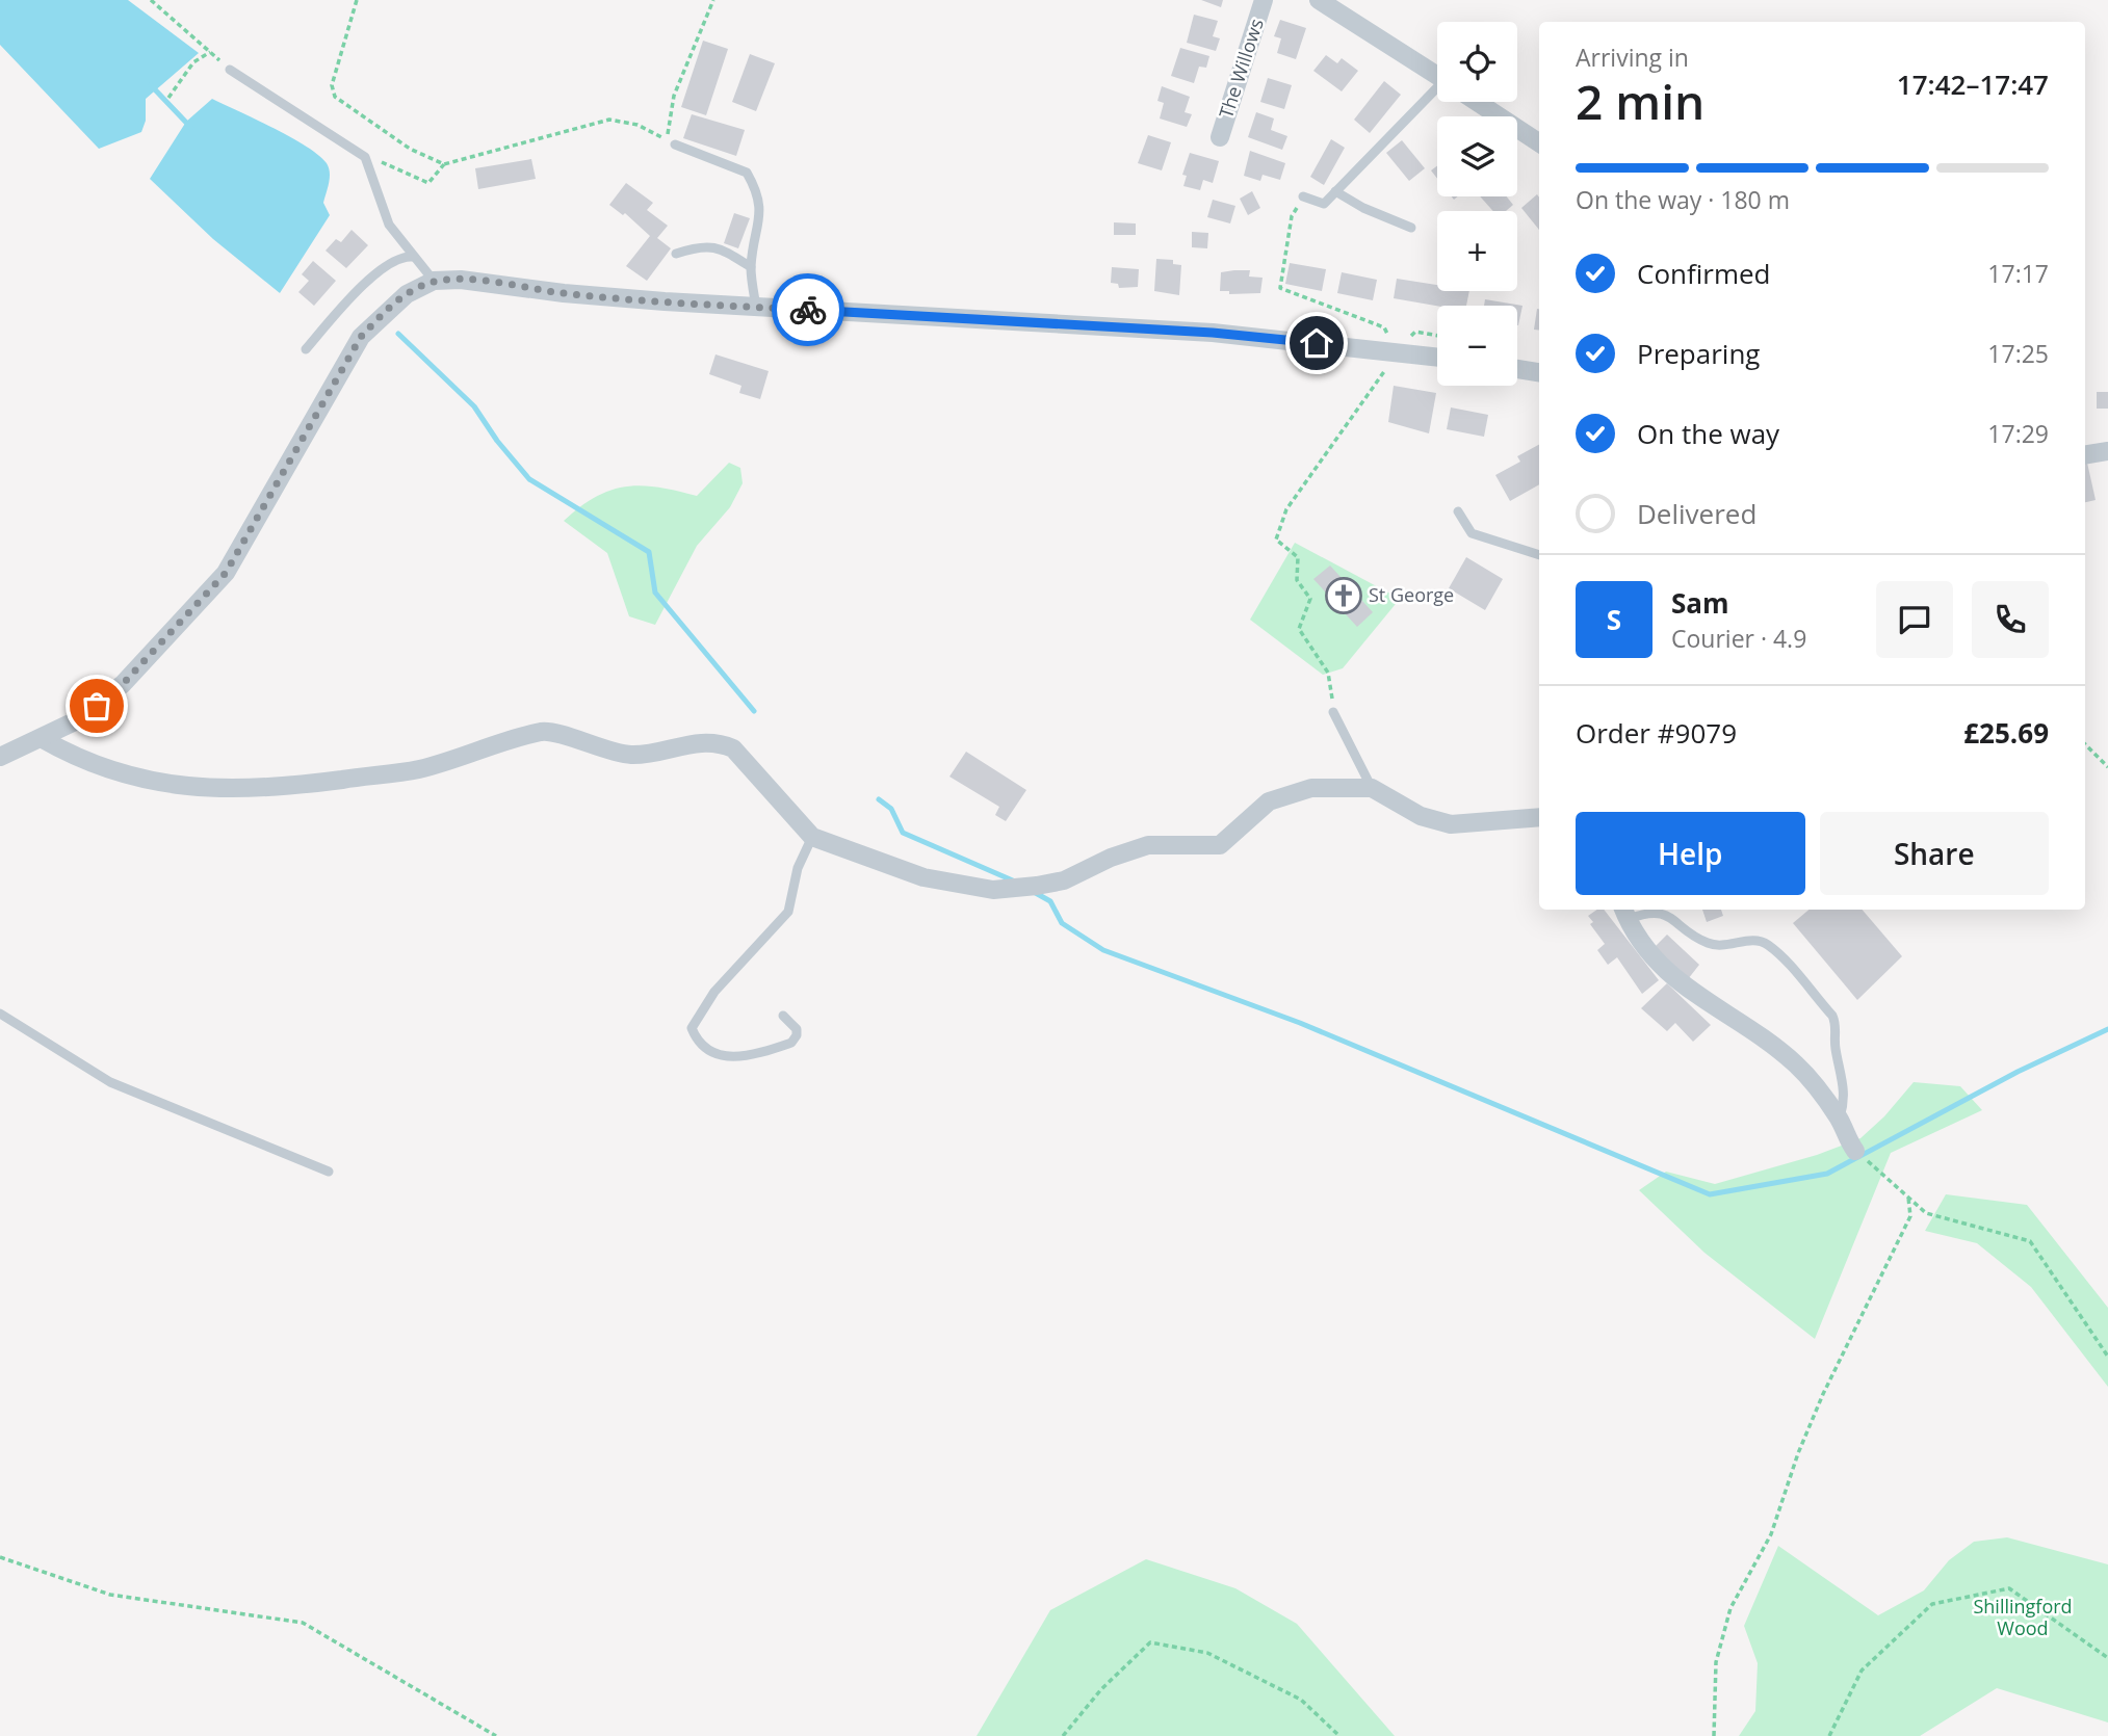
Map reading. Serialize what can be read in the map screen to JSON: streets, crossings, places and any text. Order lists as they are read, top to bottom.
{
  "streets": {
    "street": ["The Willows"]
  },
  "parks": ["Shillingford Wood"],
  "places": {
    "church": ["St George"]
  },
  "page": {
    "map_buttons": ["+", "−"],
    "heading": ["2 min", "Arriving in", "17:42–17:47"],
    "panel": [
      "Sam",
      "Courier · 4.9",
      "Order #9079",
      "£25.69"
    ],
    "bar": "On the way · 180 m",
    "list": [
      ["Confirmed", "17:17"],
      ["Preparing", "17:25"],
      ["On the way", "17:29"],
      "Delivered"
    ],
    "round": "S",
    "buttons": ["Help", "Share"]
  }
}
